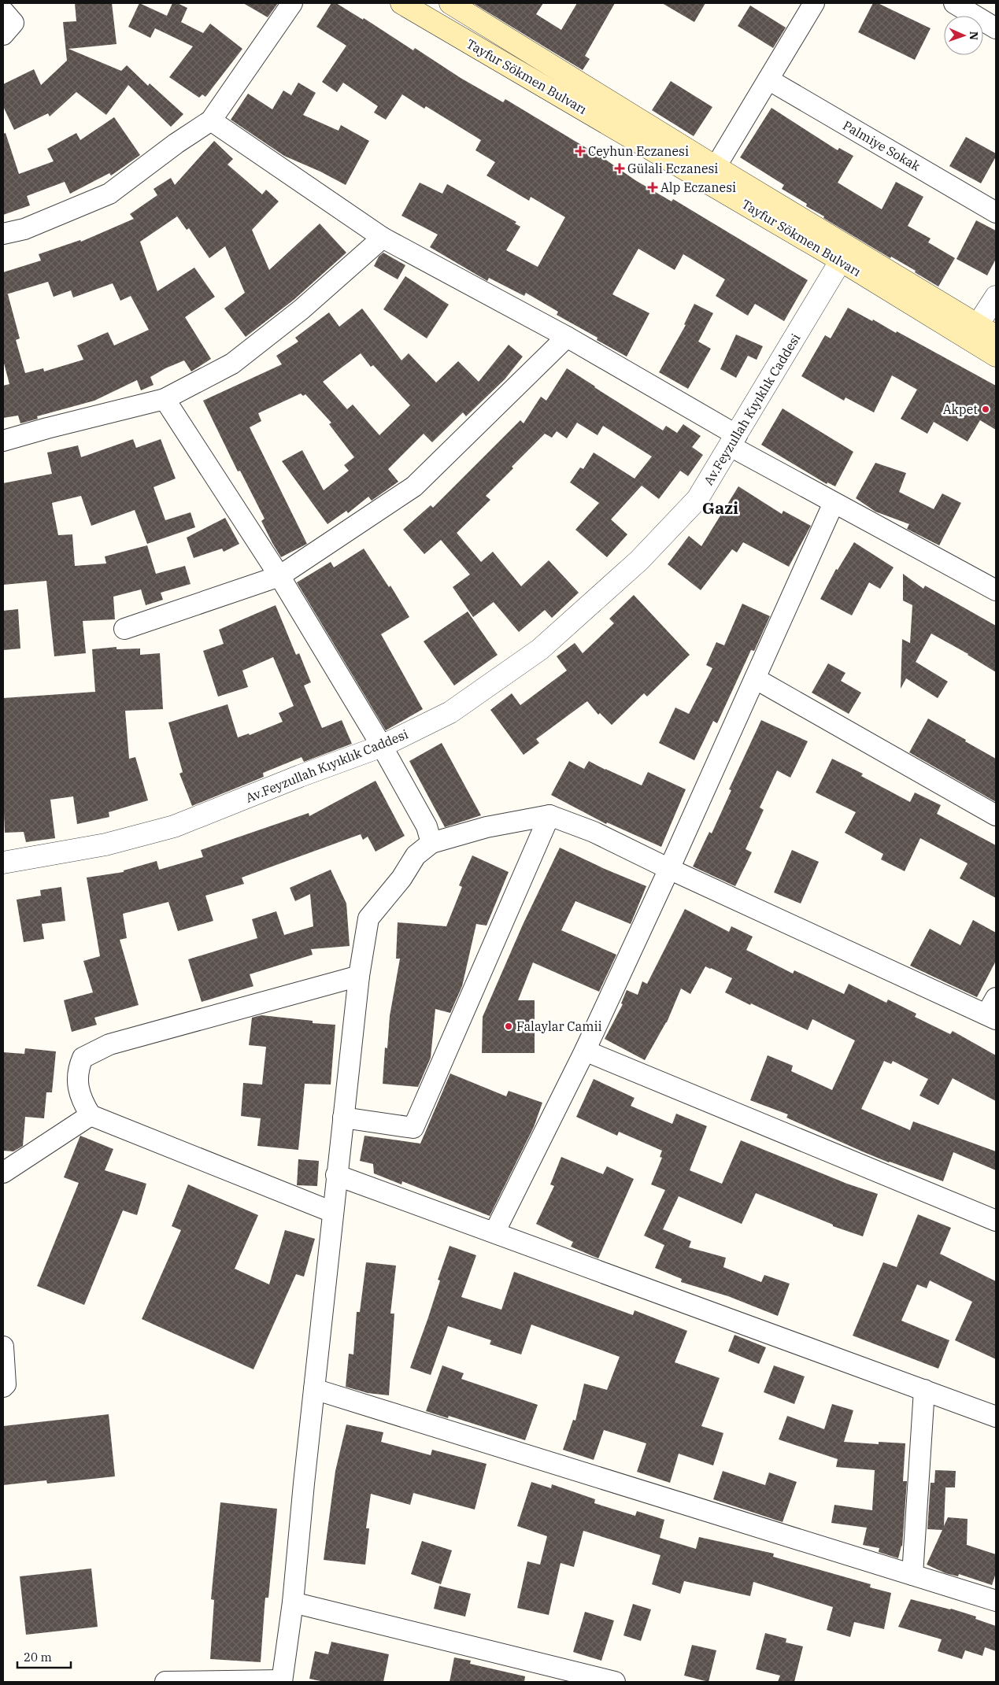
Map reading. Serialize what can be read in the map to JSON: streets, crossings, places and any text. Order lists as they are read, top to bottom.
{
  "streets": {
    "main road": ["Tayfur Sökmen Bulvarı"],
    "street": ["Palmiye Sokak", "Av.Feyzullah Kıyıklık Caddesi"]
  },
  "crossings": [
    ["Tayfur Sökmen Bulvarı", "Av.Feyzullah Kıyıklık Caddesi"]
  ],
  "districts": ["Gazi"],
  "places": {
    "health": ["Ceyhun Eczanesi", "Gülali Eczanesi", "Alp Eczanesi"],
    "other": ["Akpet", "Falaylar Camii"]
  },
  "scale_bar": "20 m",
  "north": "right"
}
